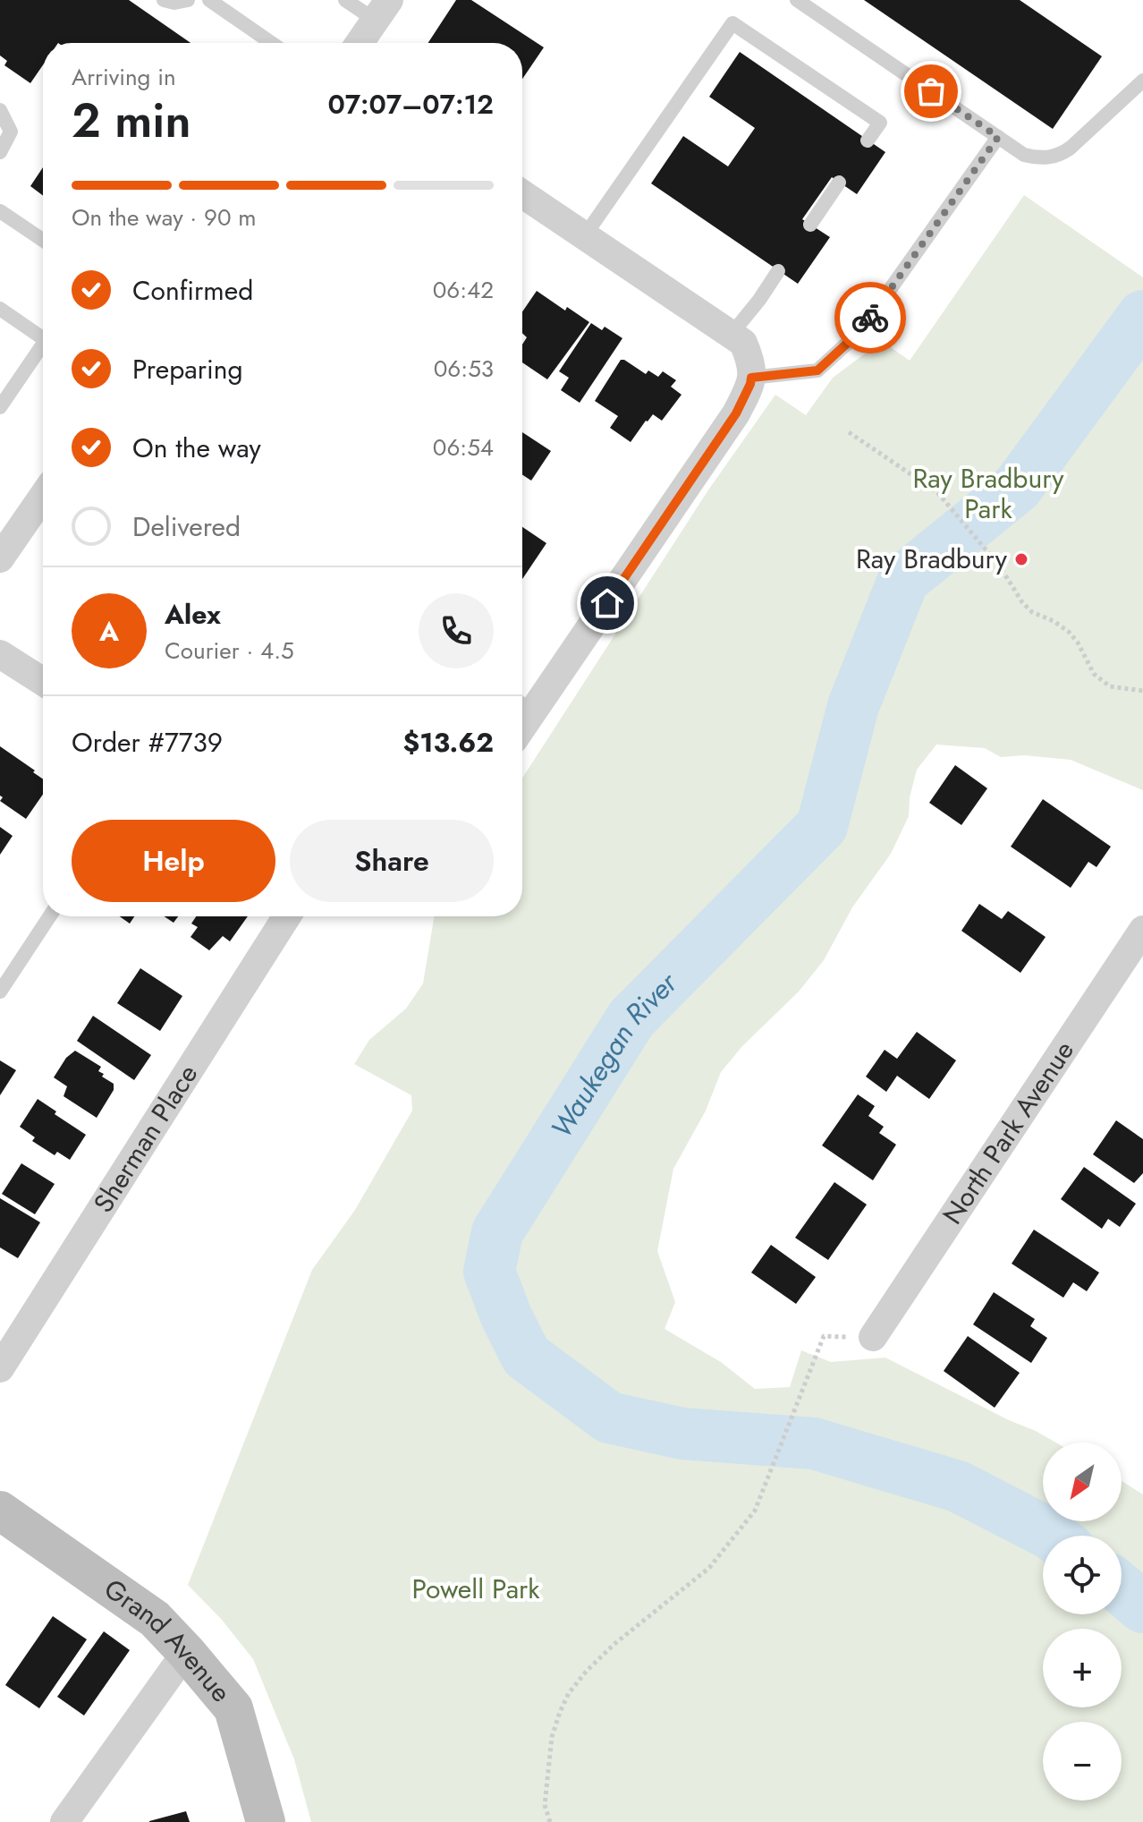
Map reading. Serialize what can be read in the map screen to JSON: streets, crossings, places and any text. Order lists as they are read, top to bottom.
{
  "streets": {
    "main road": ["Grand Avenue"],
    "street": ["North Park Avenue", "Sherman Place"]
  },
  "water": ["Waukegan River"],
  "parks": ["Ray Bradbury Park", "Powell Park"],
  "places": ["Ray Bradbury"],
  "north": "bottom left",
  "page": {
    "heading": ["2 min", "Arriving in", "07:07–07:12"],
    "panel": [
      "Alex",
      "Courier · 4.5",
      "Order #7739",
      "$13.62"
    ],
    "bar": "On the way · 90 m",
    "list": [
      ["Confirmed", "06:42"],
      ["Preparing", "06:53"],
      ["On the way", "06:54"],
      "Delivered"
    ],
    "round": "A",
    "buttons": ["Help", "Share"],
    "map_buttons": ["+", "−"]
  }
}
